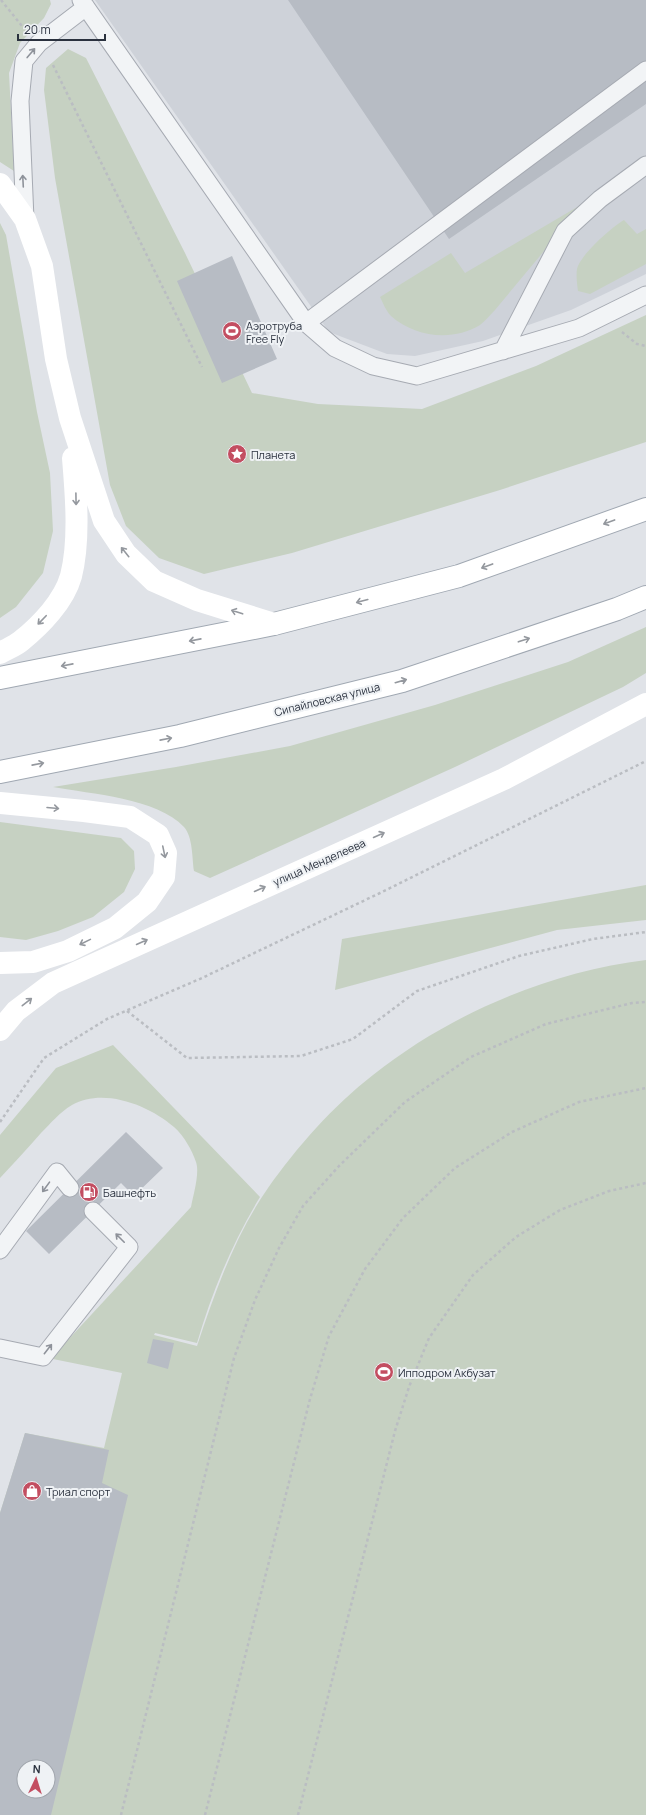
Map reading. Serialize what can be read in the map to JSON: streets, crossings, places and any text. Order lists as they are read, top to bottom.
{
  "streets": {
    "main road": ["Сипайловская улица", "улица Менделеева"]
  },
  "one_way": ["улица Менделеева"],
  "places": {
    "sports": ["Аэротруба Free Fly", "Ипподром Акбузат"],
    "place": ["Планета"],
    "fuel station": ["Башнефть"],
    "shop": ["Триал спорт"]
  },
  "scale_bar": "20 m",
  "north": "top"
}
